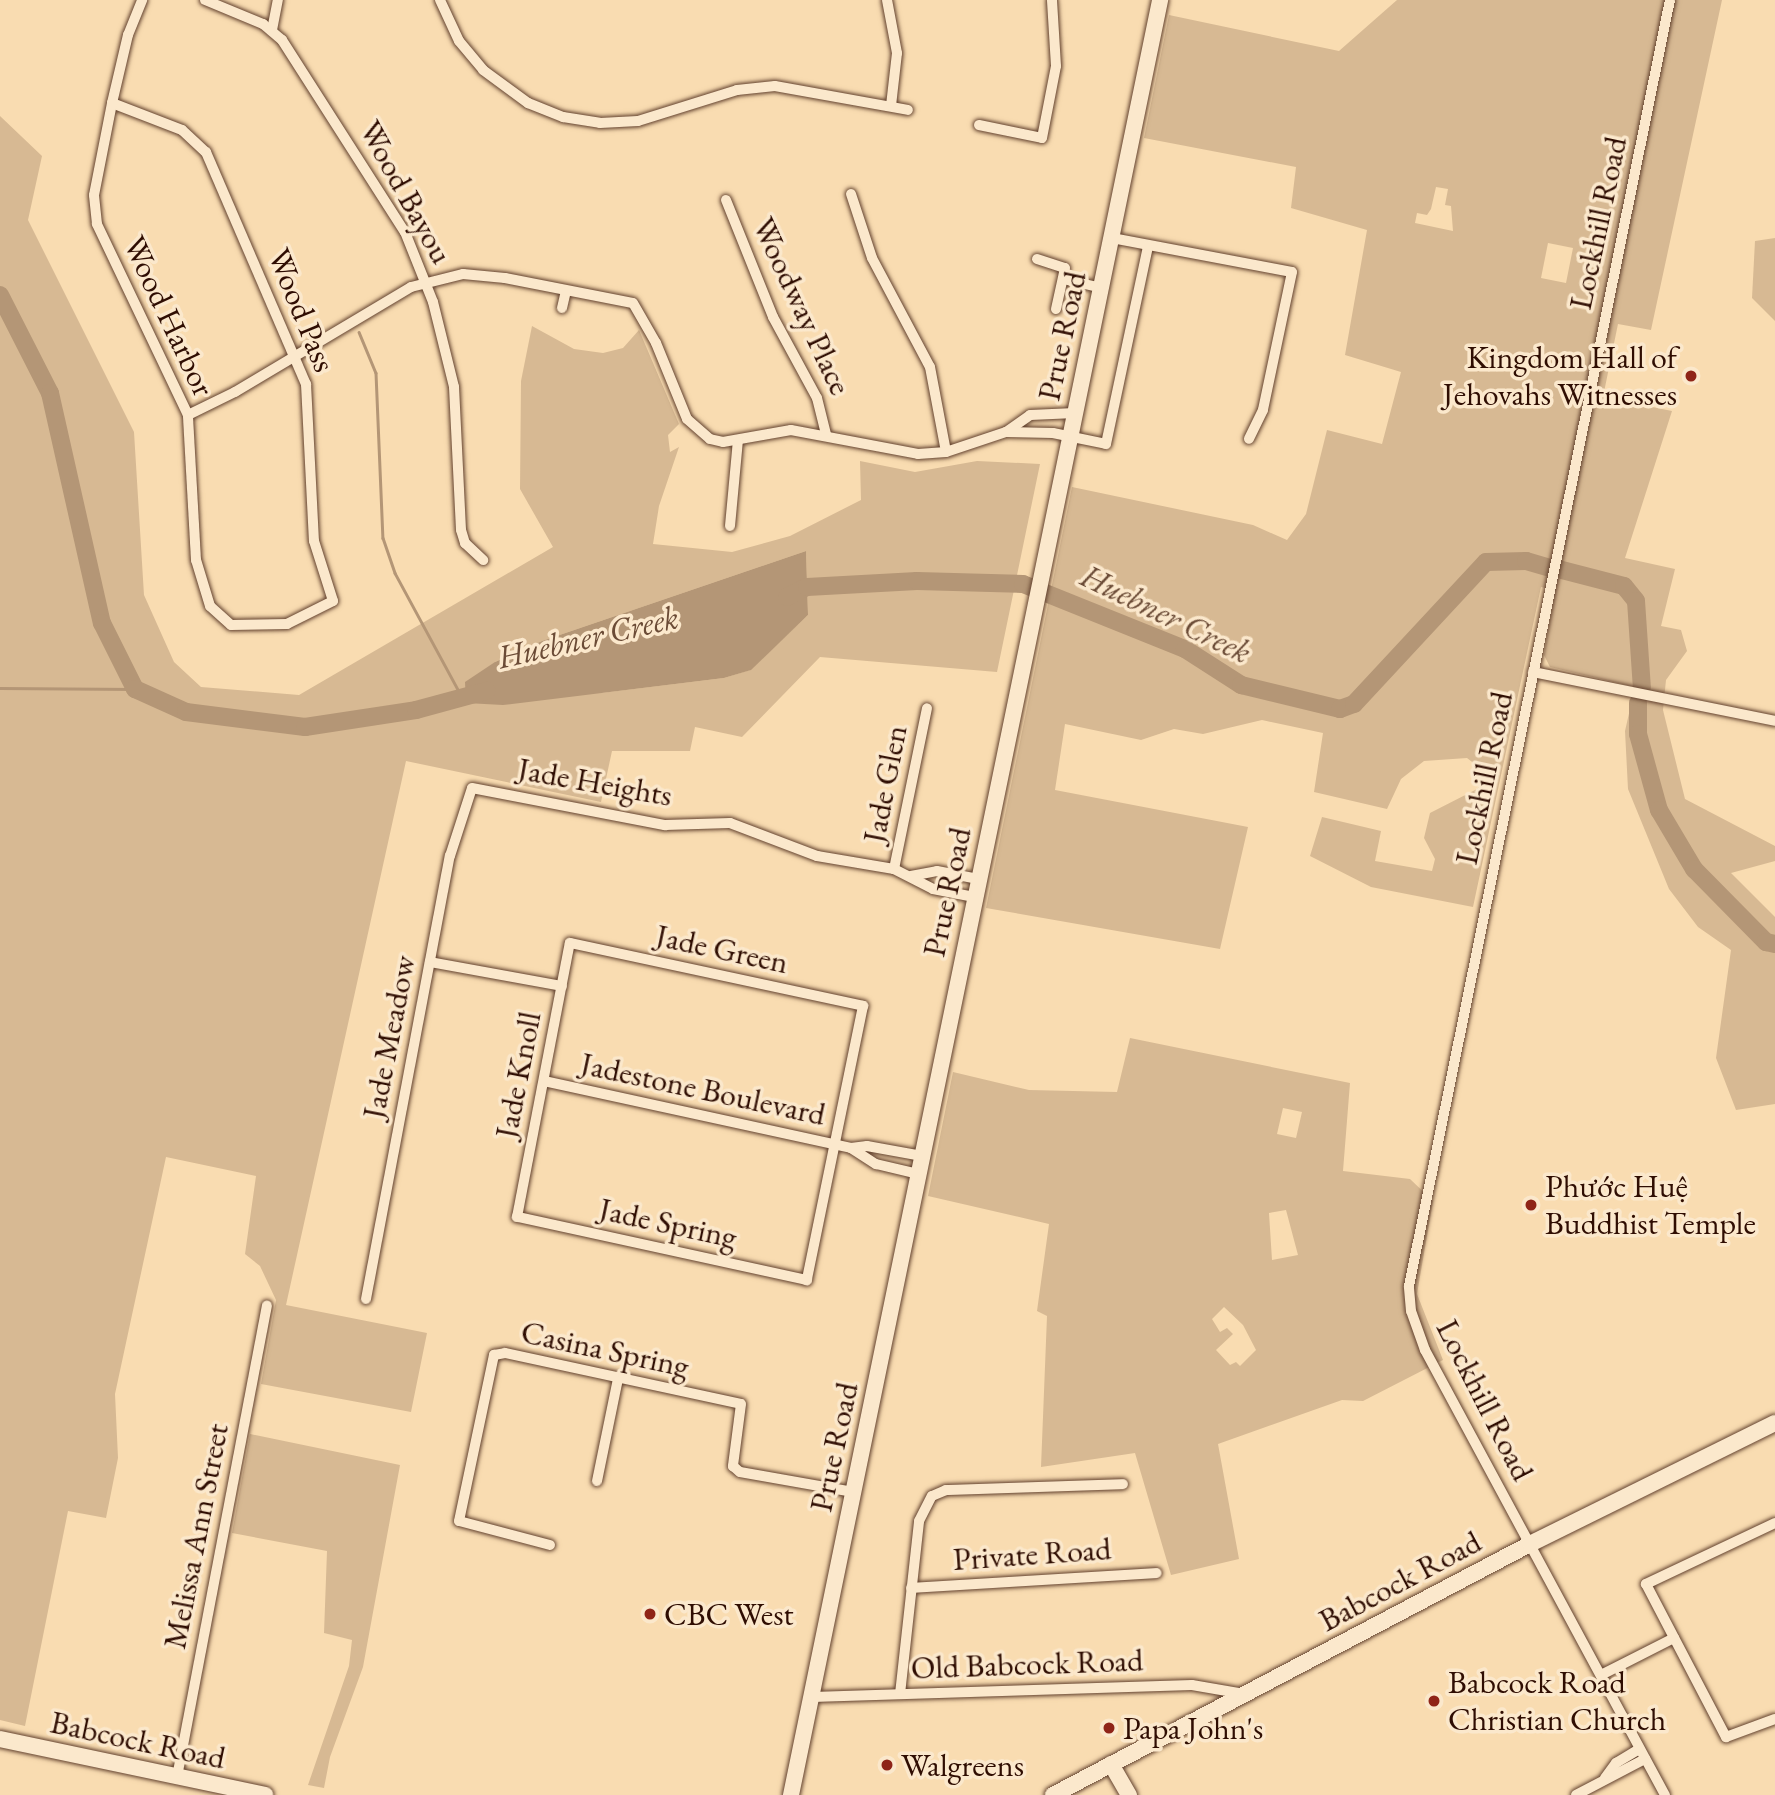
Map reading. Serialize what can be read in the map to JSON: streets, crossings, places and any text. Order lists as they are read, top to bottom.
{
  "streets": {
    "main road": ["Prue Road", "Babcock Road"],
    "street": [
      "Wood Bayou",
      "Lockhill Road",
      "Woodway Place",
      "Wood Pass",
      "Wood Harbor",
      "Jade Heights",
      "Jade Glen",
      "Jade Green",
      "Jade Meadow",
      "Jade Knoll",
      "Jadestone Boulevard",
      "Jade Spring",
      "Casina Spring",
      "Melissa Ann Street",
      "Private Road",
      "Old Babcock Road"
    ]
  },
  "crossings": [
    ["Lockhill Road", "Babcock Road"],
    ["Wood Pass", "Wood Harbor"],
    ["Prue Road", "Jade Heights"],
    ["Prue Road", "Jadestone Boulevard"],
    ["Prue Road", "Casina Spring"],
    ["Prue Road", "Old Babcock Road"],
    ["Jade Heights", "Jade Glen"],
    ["Jade Heights", "Jade Meadow"],
    ["Jade Green", "Jade Knoll"],
    ["Jade Green", "Jadestone Boulevard"],
    ["Jade Green", "Jade Spring"],
    ["Jade Knoll", "Jadestone Boulevard"],
    ["Jade Knoll", "Jade Spring"],
    ["Jadestone Boulevard", "Jade Spring"],
    ["Melissa Ann Street", "Babcock Road"],
    ["Babcock Road", "Old Babcock Road"]
  ],
  "water": ["Huebner Creek"],
  "places": [
    "Kingdom Hall of Jehovahs Witnesses",
    "Phước Huệ Buddhist Temple",
    "CBC West",
    "Babcock Road Christian Church",
    "Papa John's",
    "Walgreens"
  ]
}
